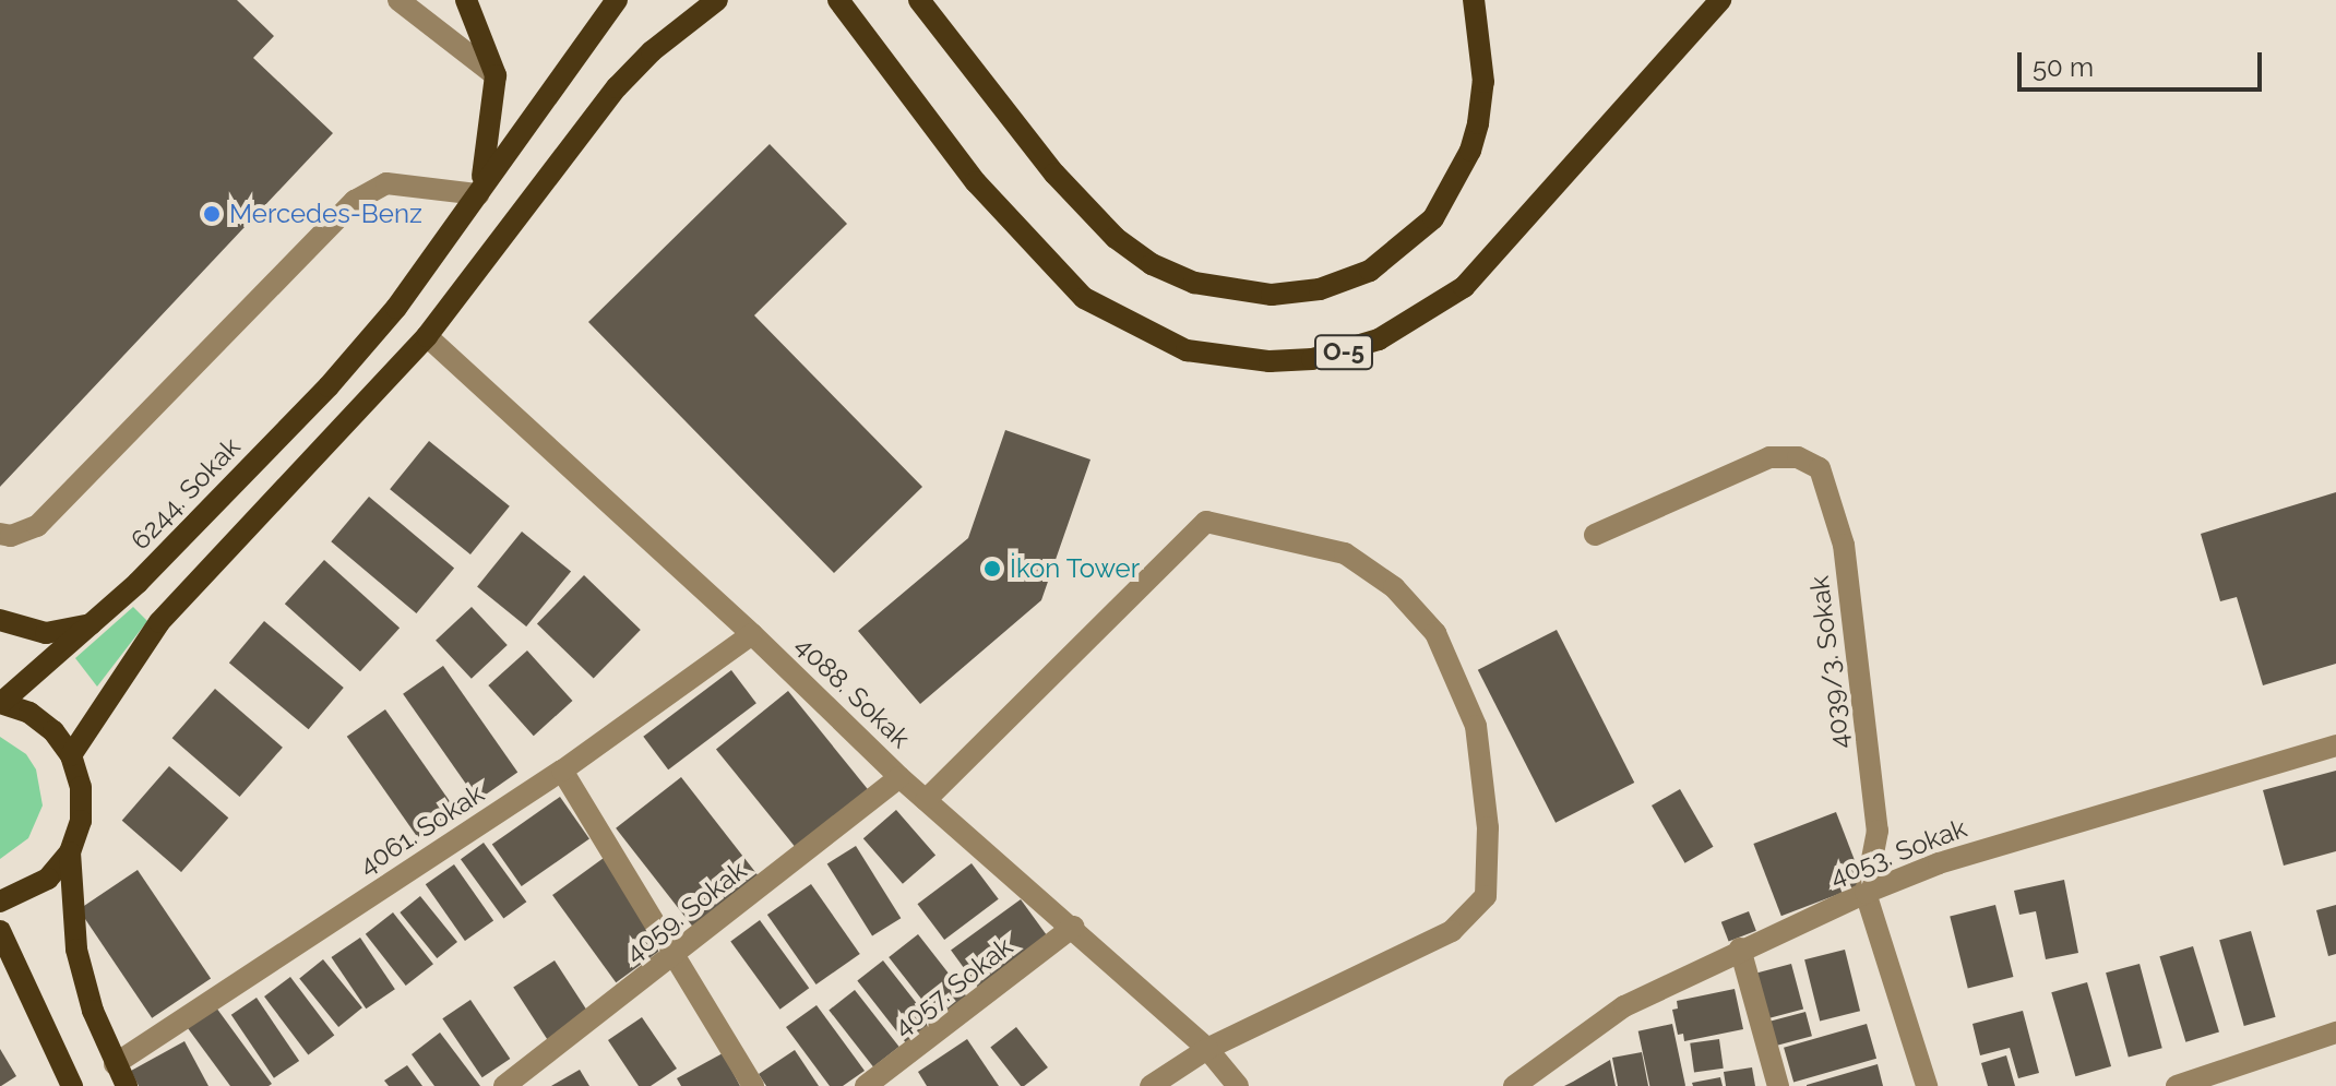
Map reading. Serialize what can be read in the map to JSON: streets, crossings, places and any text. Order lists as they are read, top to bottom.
{
  "streets": {
    "main road": ["O-5", "6244. Sokak"],
    "street": [
      "4039/3. Sokak",
      "4088. Sokak",
      "4061. Sokak",
      "4053. Sokak",
      "4059. Sokak",
      "4057. Sokak"
    ]
  },
  "crossings": [
    ["4039/3. Sokak", "4053. Sokak"],
    ["4088. Sokak", "4061. Sokak"],
    ["4088. Sokak", "4059. Sokak"],
    ["4088. Sokak", "4057. Sokak"]
  ],
  "places": ["Mercedes-Benz", "İkon Tower"],
  "scale_bar": "50 m"
}
